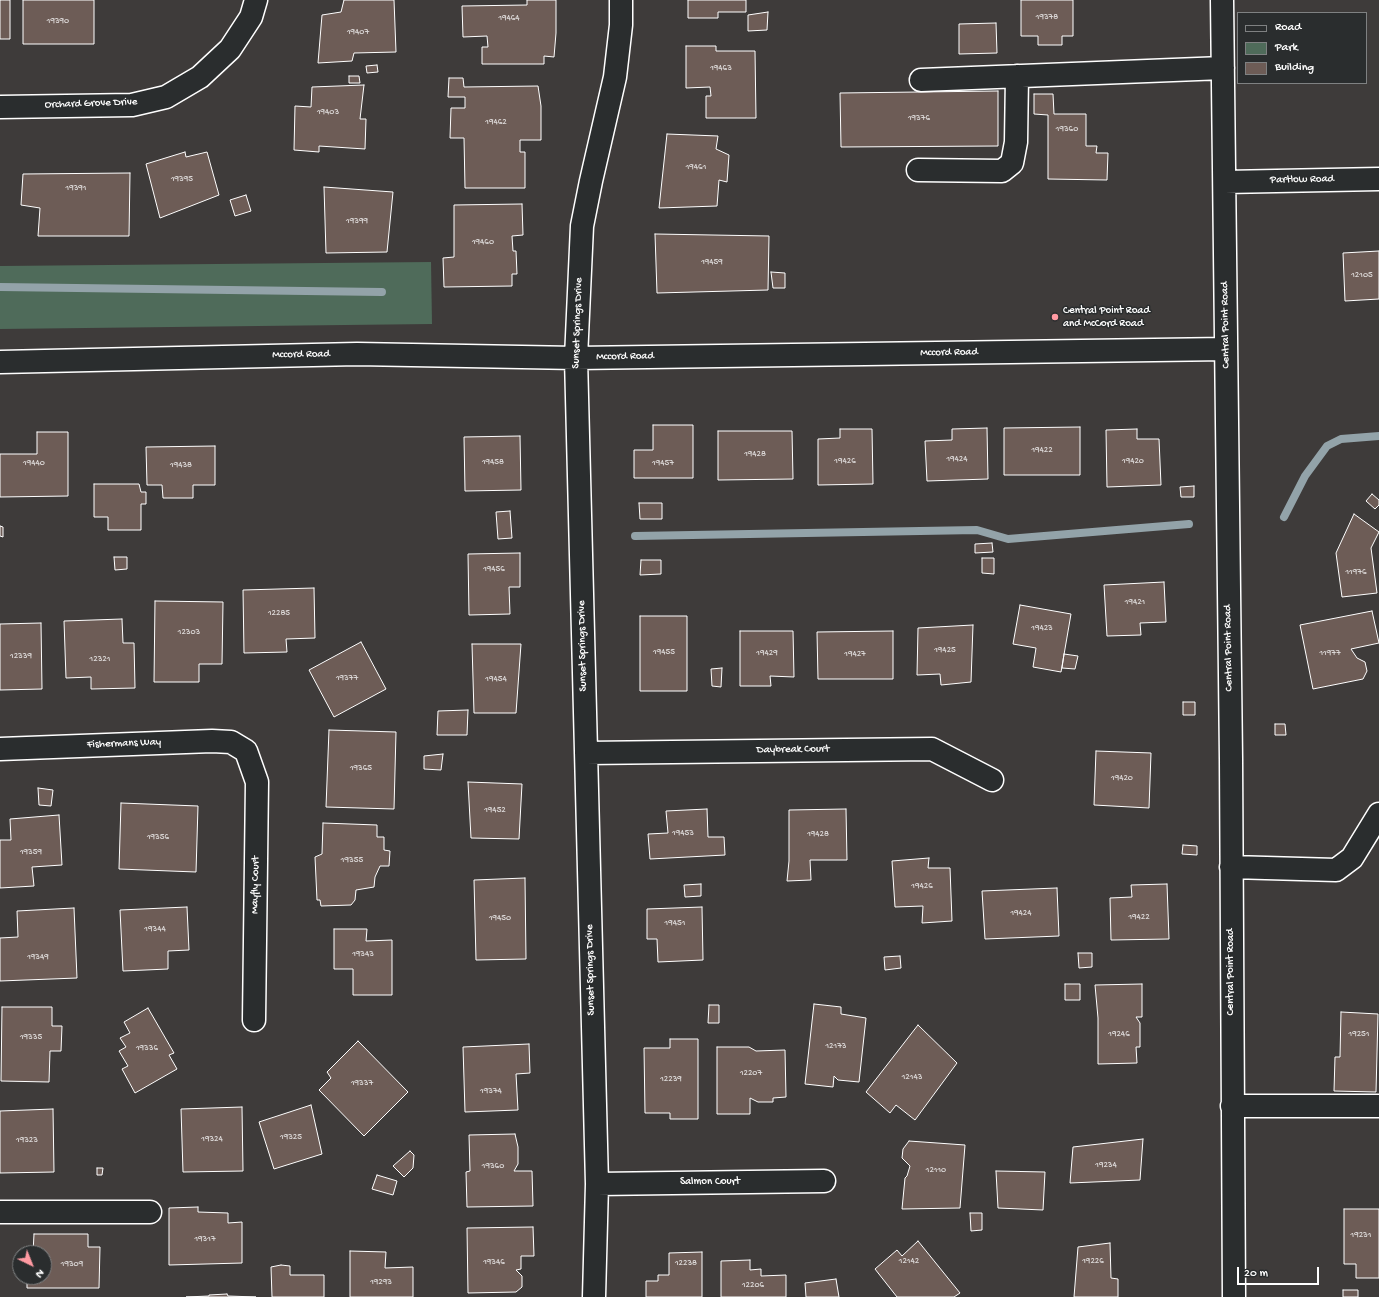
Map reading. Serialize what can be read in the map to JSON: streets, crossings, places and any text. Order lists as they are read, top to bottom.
{
  "streets": {
    "street": [
      "Orchard Grove Drive",
      "Partlow Road",
      "Sunset Springs Drive",
      "Central Point Road",
      "Mccord Road",
      "Fishermans Way",
      "Daybreak Court",
      "Mayfly Court",
      "Salmon Court"
    ]
  },
  "crossings": [
    ["Partlow Road", "Central Point Road"],
    ["Sunset Springs Drive", "Mccord Road"],
    ["Sunset Springs Drive", "Daybreak Court"],
    ["Sunset Springs Drive", "Salmon Court"],
    ["Central Point Road", "Mccord Road"],
    ["Fishermans Way", "Mayfly Court"]
  ],
  "places": ["Central Point Road and McCord Road"],
  "house_numbers": [
    "19378",
    "19464",
    "19390",
    "19407",
    "19463",
    "19403",
    "19376",
    "19462",
    "19360",
    "19461",
    "19395",
    "19391",
    "19399",
    "19460",
    "19459",
    "12105",
    "19422",
    "19428",
    "19424",
    "19426",
    "19420",
    "19458",
    "19440",
    "19457",
    "19438",
    "19456",
    "11976",
    "19421",
    "12285",
    "19423",
    "12303",
    "19425",
    "19455",
    "19429",
    "11977",
    "19427",
    "12339",
    "12321",
    "19377",
    "19454",
    "19365",
    "19420",
    "19452",
    "19453",
    "19428",
    "19356",
    "19359",
    "19355",
    "19426",
    "19424",
    "19422",
    "19450",
    "19451",
    "19344",
    "19343",
    "19349",
    "19246",
    "19251",
    "19335",
    "12173",
    "19336",
    "12207",
    "12143",
    "12239",
    "19337",
    "19374",
    "19325",
    "19324",
    "19323",
    "19234",
    "19360",
    "12110",
    "19231",
    "19317",
    "12142",
    "19226",
    "19346",
    "12238",
    "19309",
    "19293",
    "12206"
  ],
  "legend": ["Road", "Park", "Building"],
  "scale_bar": "20 m",
  "north": "bottom right"
}
